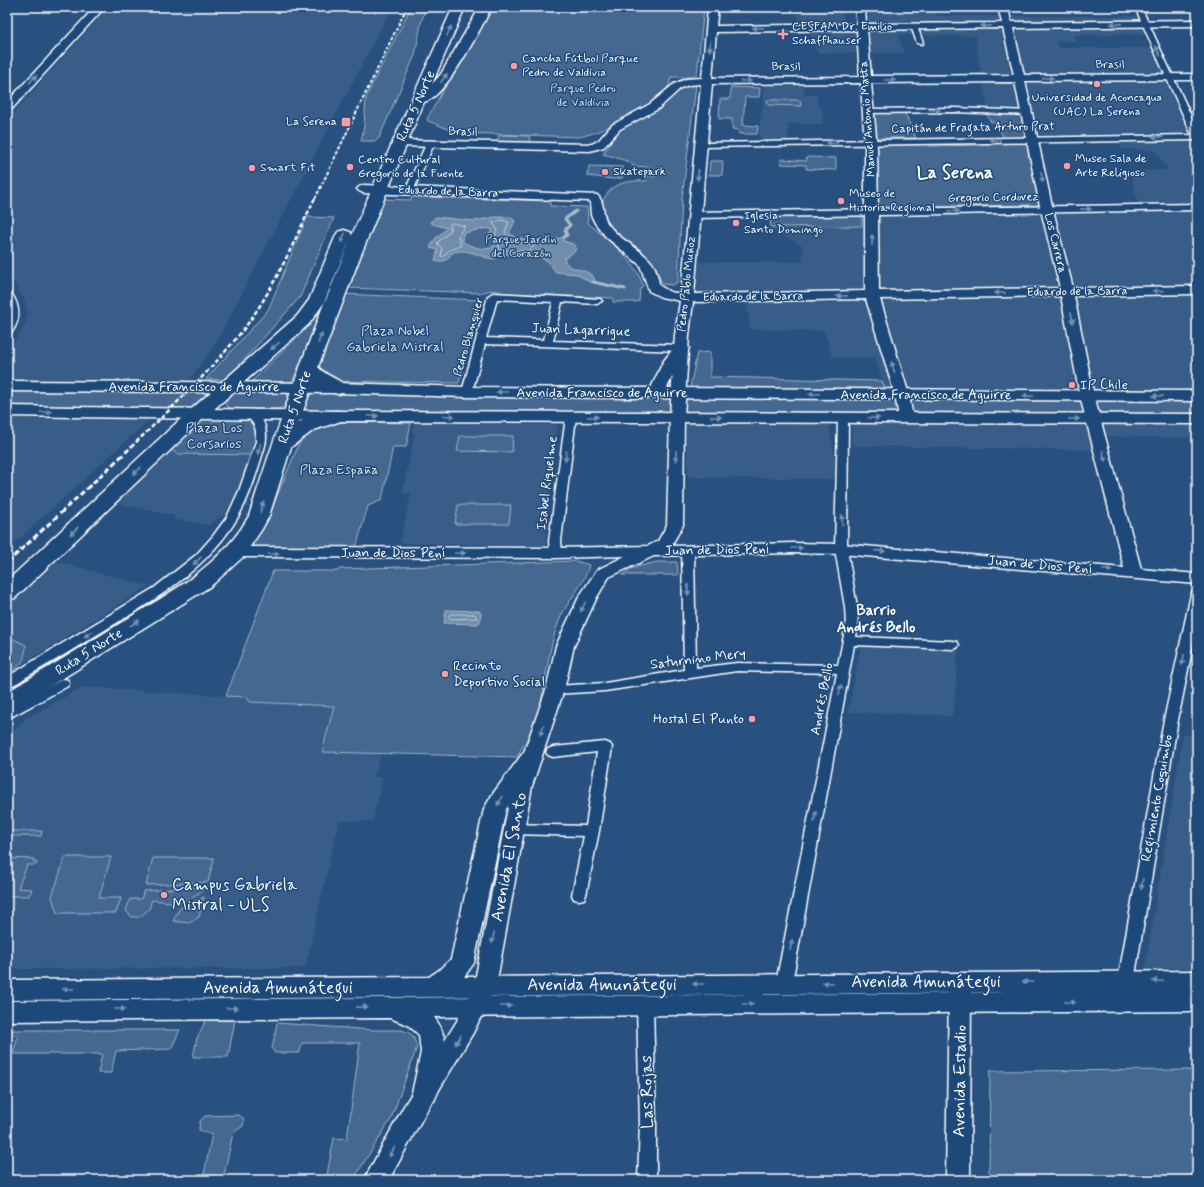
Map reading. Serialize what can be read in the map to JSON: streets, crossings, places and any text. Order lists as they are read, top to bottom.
{
  "streets": {
    "highway": ["Ruta 5 Norte"],
    "main road": ["Avenida Francisco de Aguirre", "Avenida Amunátegui"],
    "street": [
      "Brasil",
      "Manuel Antonio Matta",
      "Capitán de Fragata Arturo Prat",
      "Eduardo de la Barra",
      "Gregorio Cordovez",
      "Los Carrera",
      "Pedro Pablo Muñoz",
      "Juan Lagarrigue",
      "Pedro Blanquier",
      "Isabel Riquelme",
      "Juan de Dios Pení",
      "Saturnino Mery",
      "Andrés Bello",
      "Regimiento Coquimbo",
      "Avenida El Santo",
      "Avenida Estadio",
      "Las Rojas"
    ]
  },
  "crossings": [
    ["Brasil", "Ruta 5 Norte"],
    ["Brasil", "Manuel Antonio Matta"],
    ["Brasil", "Los Carrera"],
    ["Brasil", "Pedro Pablo Muñoz"],
    ["Ruta 5 Norte", "Eduardo de la Barra"],
    ["Ruta 5 Norte", "Avenida Francisco de Aguirre"],
    ["Ruta 5 Norte", "Juan de Dios Pení"],
    ["Manuel Antonio Matta", "Capitán de Fragata Arturo Prat"],
    ["Manuel Antonio Matta", "Eduardo de la Barra"],
    ["Manuel Antonio Matta", "Gregorio Cordovez"],
    ["Manuel Antonio Matta", "Avenida Francisco de Aguirre"],
    ["Capitán de Fragata Arturo Prat", "Los Carrera"],
    ["Capitán de Fragata Arturo Prat", "Pedro Pablo Muñoz"],
    ["Eduardo de la Barra", "Los Carrera"],
    ["Eduardo de la Barra", "Pedro Pablo Muñoz"],
    ["Gregorio Cordovez", "Los Carrera"],
    ["Gregorio Cordovez", "Pedro Pablo Muñoz"],
    ["Los Carrera", "Avenida Francisco de Aguirre"],
    ["Los Carrera", "Juan de Dios Pení"],
    ["Pedro Pablo Muñoz", "Juan Lagarrigue"],
    ["Pedro Pablo Muñoz", "Avenida Francisco de Aguirre"],
    ["Pedro Pablo Muñoz", "Juan de Dios Pení"],
    ["Pedro Pablo Muñoz", "Avenida El Santo"],
    ["Juan Lagarrigue", "Pedro Blanquier"],
    ["Pedro Blanquier", "Avenida Francisco de Aguirre"],
    ["Avenida Francisco de Aguirre", "Isabel Riquelme"],
    ["Avenida Francisco de Aguirre", "Andrés Bello"],
    ["Isabel Riquelme", "Juan de Dios Pení"],
    ["Juan de Dios Pení", "Andrés Bello"],
    ["Juan de Dios Pení", "Avenida El Santo"],
    ["Saturnino Mery", "Andrés Bello"],
    ["Saturnino Mery", "Avenida El Santo"],
    ["Andrés Bello", "Avenida Amunátegui"],
    ["Regimiento Coquimbo", "Avenida Amunátegui"],
    ["Avenida El Santo", "Avenida Amunátegui"],
    ["Avenida Amunátegui", "Avenida Estadio"],
    ["Avenida Amunátegui", "Las Rojas"]
  ],
  "one_way": [
    "Manuel Antonio Matta",
    "Eduardo de la Barra",
    "Los Carrera",
    "Pedro Pablo Muñoz",
    "Isabel Riquelme",
    "Juan de Dios Pení",
    "Andrés Bello",
    "Regimiento Coquimbo",
    "Avenida El Santo"
  ],
  "districts": ["La Serena", "Barrio Andrés Bello"],
  "parks": [
    "Parque Pedro de Valdivia",
    "Parque Jardín del Corazón",
    "Plaza Nobel Gabriela Mistral",
    "Plaza Los Corsarios",
    "Plaza España"
  ],
  "places": {
    "health": ["CESFAM Dr. Emilio Schaffhauser"],
    "other": [
      "Cancha Fútbol Parque Pedro de Valdivia",
      "Universidad de Aconcagua (UAC) La Serena",
      "Museo Sala de Arte Religioso",
      "Centro Cultural Gregorio de la Fuente",
      "Smart Fit",
      "Skatepark",
      "Museo de Historia Regional",
      "Iglesia Santo Domingo",
      "IP Chile",
      "Recinto Deportivo Social",
      "Hostal El Punto",
      "Campus Gabriela Mistral - ULS"
    ],
    "transit": ["La Serena"]
  }
}
